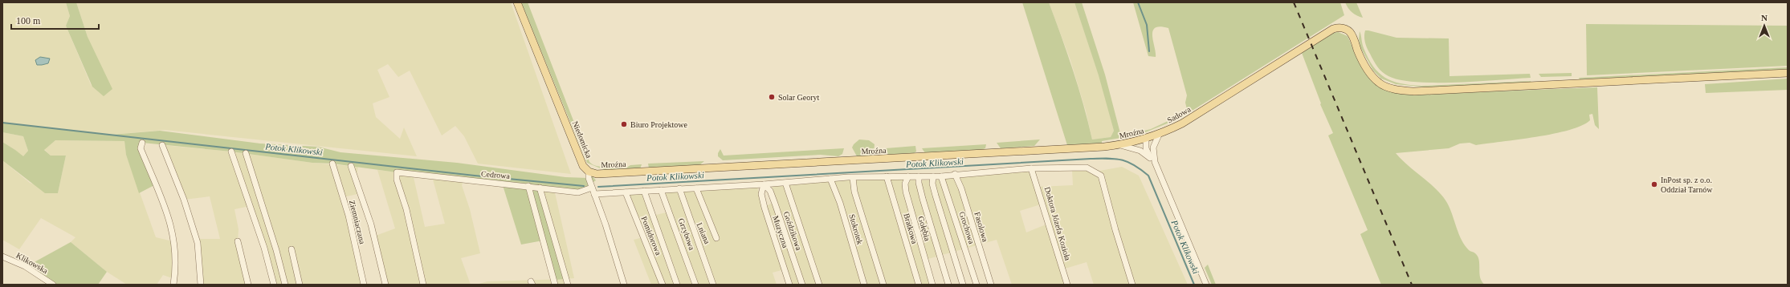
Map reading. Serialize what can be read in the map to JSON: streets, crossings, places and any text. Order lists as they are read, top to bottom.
{
  "streets": {
    "main road": ["Sadowa", "Mroźna", "Niedomicka"],
    "street": [
      "Cedrowa",
      "Ziemniaczana",
      "Doktora Józefa Kozioła",
      "Fasolowa",
      "Grochowa",
      "Bratkowa",
      "Gołębia",
      "Stokrotek",
      "Goździkowa",
      "Muzyczna",
      "Lniana",
      "Grzybowa",
      "Pomidorowa",
      "Klikowska"
    ]
  },
  "crossings": [
    ["Sadowa", "Mroźna"],
    ["Mroźna", "Niedomicka"],
    ["Niedomicka", "Cedrowa"],
    ["Goździkowa", "Muzyczna"]
  ],
  "water": ["Potok Klikowski"],
  "places": ["Solar Georyt", "Biuro Projektowe", "InPost sp. z o.o. Oddział Tarnów"],
  "scale_bar": "100 m",
  "north": "top"
}
